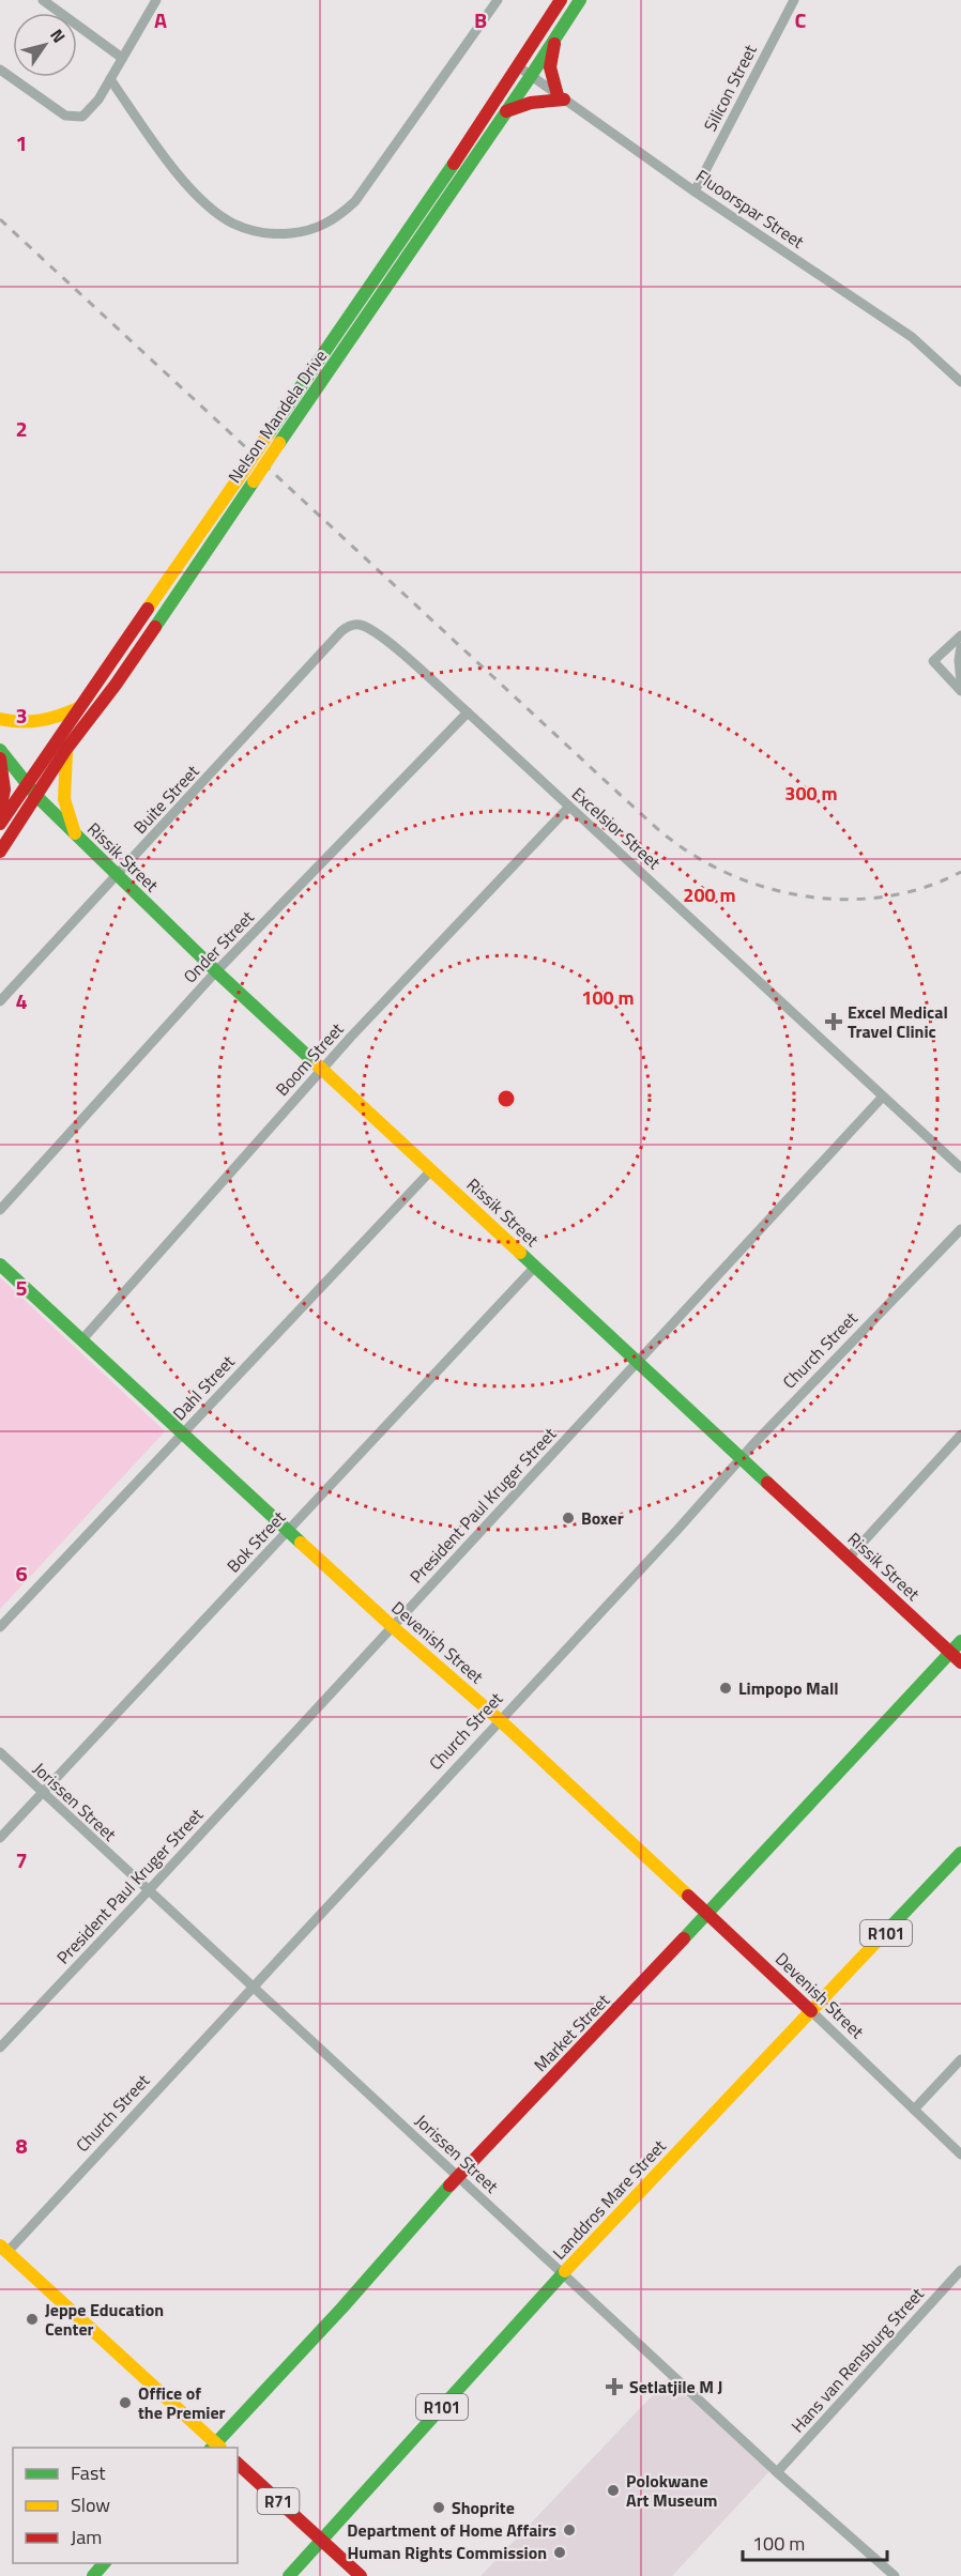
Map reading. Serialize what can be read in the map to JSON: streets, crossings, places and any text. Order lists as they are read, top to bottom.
{
  "streets": {
    "main road": [
      "Nelson Mandela Drive",
      "Rissik Street",
      "Devenish Street",
      "R101",
      "Market Street",
      "Landdros Mare Street",
      "R71"
    ],
    "street": [
      "Silicon Street",
      "Fluoorspar Street",
      "Buite Street",
      "Excelsior Street",
      "Onder Street",
      "Boom Street",
      "Church Street",
      "Dahl Street",
      "President Paul Kruger Street",
      "Bok Street",
      "Jorissen Street",
      "Hans van Rensburg Street"
    ]
  },
  "crossings": [
    ["Silicon Street", "Fluoorspar Street"],
    ["Fluoorspar Street", "Nelson Mandela Drive"],
    ["Nelson Mandela Drive", "Rissik Street"],
    ["Buite Street", "Excelsior Street"],
    ["Buite Street", "Rissik Street"],
    ["Excelsior Street", "Onder Street"],
    ["Excelsior Street", "Boom Street"],
    ["Excelsior Street", "President Paul Kruger Street"],
    ["Rissik Street", "Onder Street"],
    ["Rissik Street", "Boom Street"],
    ["Rissik Street", "Church Street"],
    ["Rissik Street", "Dahl Street"],
    ["Rissik Street", "President Paul Kruger Street"],
    ["Rissik Street", "Bok Street"],
    ["Rissik Street", "Market Street"],
    ["Boom Street", "Devenish Street"],
    ["Church Street", "Devenish Street"],
    ["Church Street", "Jorissen Street"],
    ["Dahl Street", "Devenish Street"],
    ["President Paul Kruger Street", "Devenish Street"],
    ["President Paul Kruger Street", "Jorissen Street"],
    ["Bok Street", "Devenish Street"],
    ["Bok Street", "Jorissen Street"],
    ["Devenish Street", "Market Street"],
    ["Devenish Street", "Landdros Mare Street"],
    ["Jorissen Street", "Market Street"],
    ["Jorissen Street", "Landdros Mare Street"],
    ["Jorissen Street", "Hans van Rensburg Street"],
    ["Landdros Mare Street", "R71"]
  ],
  "places": {
    "health": ["Excel Medical Travel Clinic", "Setlatjile M J"],
    "other": [
      "Boxer",
      "Limpopo Mall",
      "Jeppe Education Center",
      "Office of the Premier",
      "Polokwane Art Museum",
      "Shoprite",
      "Department of Home Affairs",
      "Human Rights Commission"
    ]
  },
  "legend": ["Fast", "Slow", "Jam"],
  "scale_bar": "100 m",
  "north": "top right",
  "grid": {
    "columns": ["A", "B", "C"],
    "rows": [
      "1",
      "2",
      "3",
      "4",
      "5",
      "6",
      "7",
      "8"
    ]
  },
  "rings": ["300 m", "200 m", "100 m"]
}
